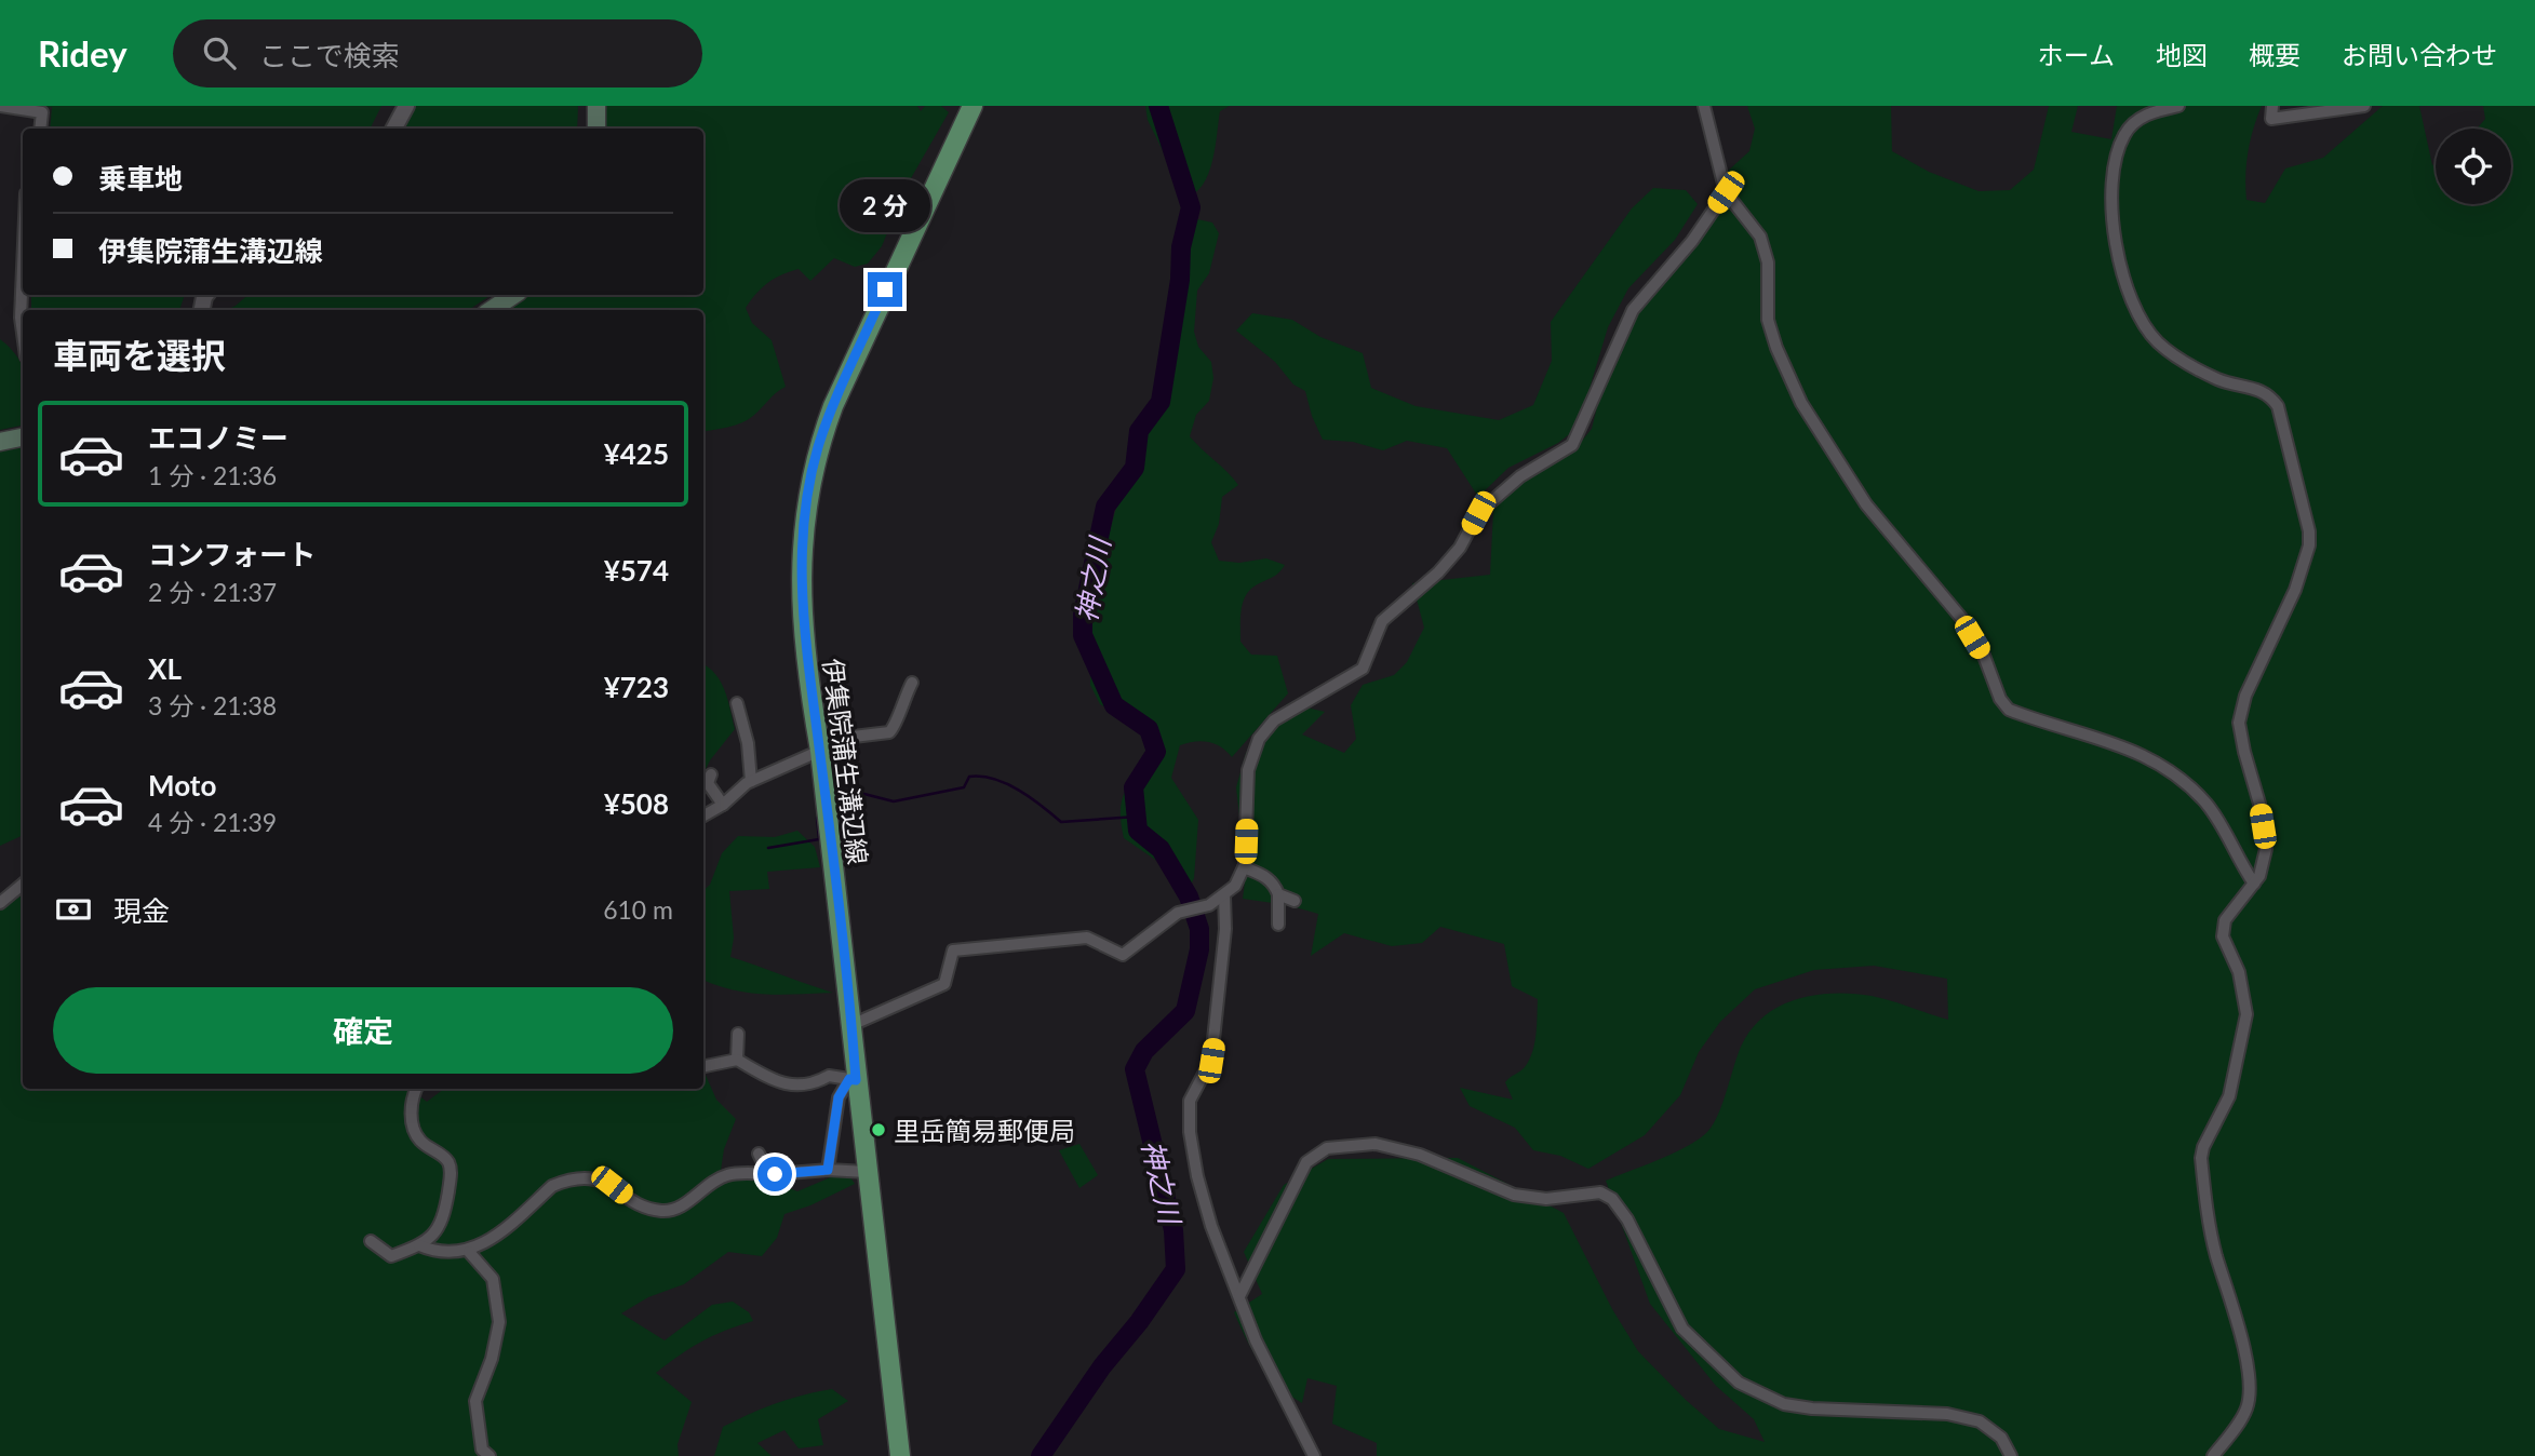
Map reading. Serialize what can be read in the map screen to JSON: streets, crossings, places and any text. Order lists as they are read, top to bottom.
{
  "streets": {
    "main road": ["伊集院蒲生溝辺線"]
  },
  "water": ["神之川"],
  "places": ["里岳簡易郵便局"],
  "page": {
    "header": "Ridey",
    "search": "ここで検索",
    "nav": [
      "ホーム",
      "地図",
      "概要",
      "お問い合わせ"
    ],
    "banner": ["乗車地", "伊集院蒲生溝辺線"],
    "bubble": "2 分",
    "heading": "車両を選択",
    "list": [
      {
        "name": "エコノミー",
        "note": "1 分 · 21:36",
        "value": "¥425"
      },
      {
        "name": "コンフォート",
        "note": "2 分 · 21:37",
        "value": "¥574"
      },
      {
        "name": "XL",
        "note": "3 分 · 21:38",
        "value": "¥723"
      },
      {
        "name": "Moto",
        "note": "4 分 · 21:39",
        "value": "¥508"
      }
    ],
    "pay": ["現金", "610 m"],
    "buttons": "確定"
  }
}
